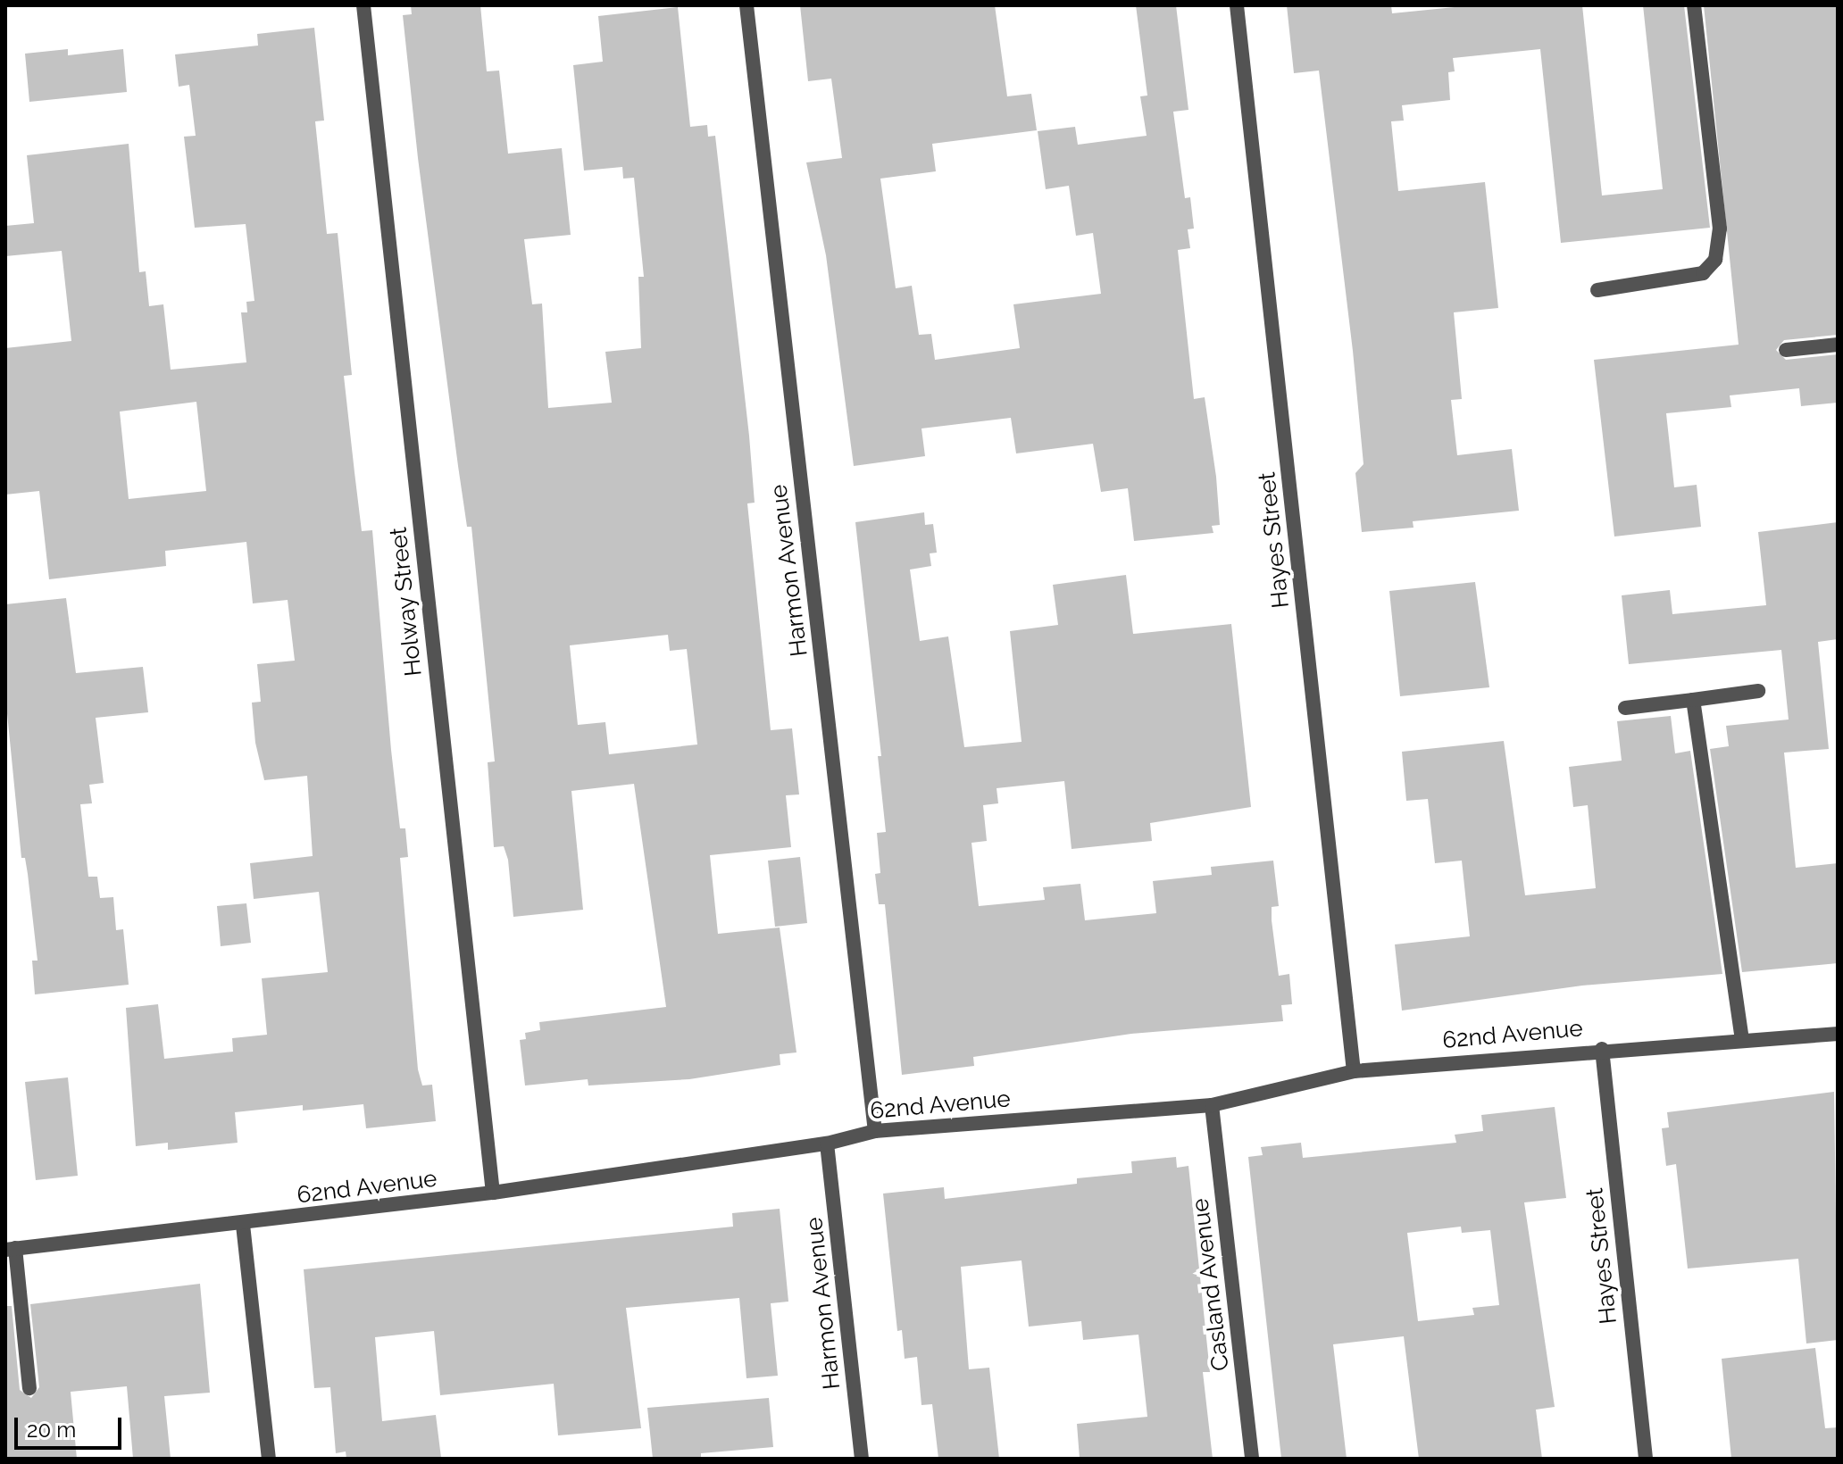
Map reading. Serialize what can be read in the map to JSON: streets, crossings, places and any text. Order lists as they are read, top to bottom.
{
  "streets": {
    "street": [
      "Hayes Street",
      "Harmon Avenue",
      "Holway Street",
      "62nd Avenue",
      "Casland Avenue"
    ]
  },
  "crossings": [
    ["Hayes Street", "62nd Avenue"],
    ["Harmon Avenue", "62nd Avenue"],
    ["Holway Street", "62nd Avenue"],
    ["62nd Avenue", "Casland Avenue"]
  ],
  "scale_bar": "20 m"
}
